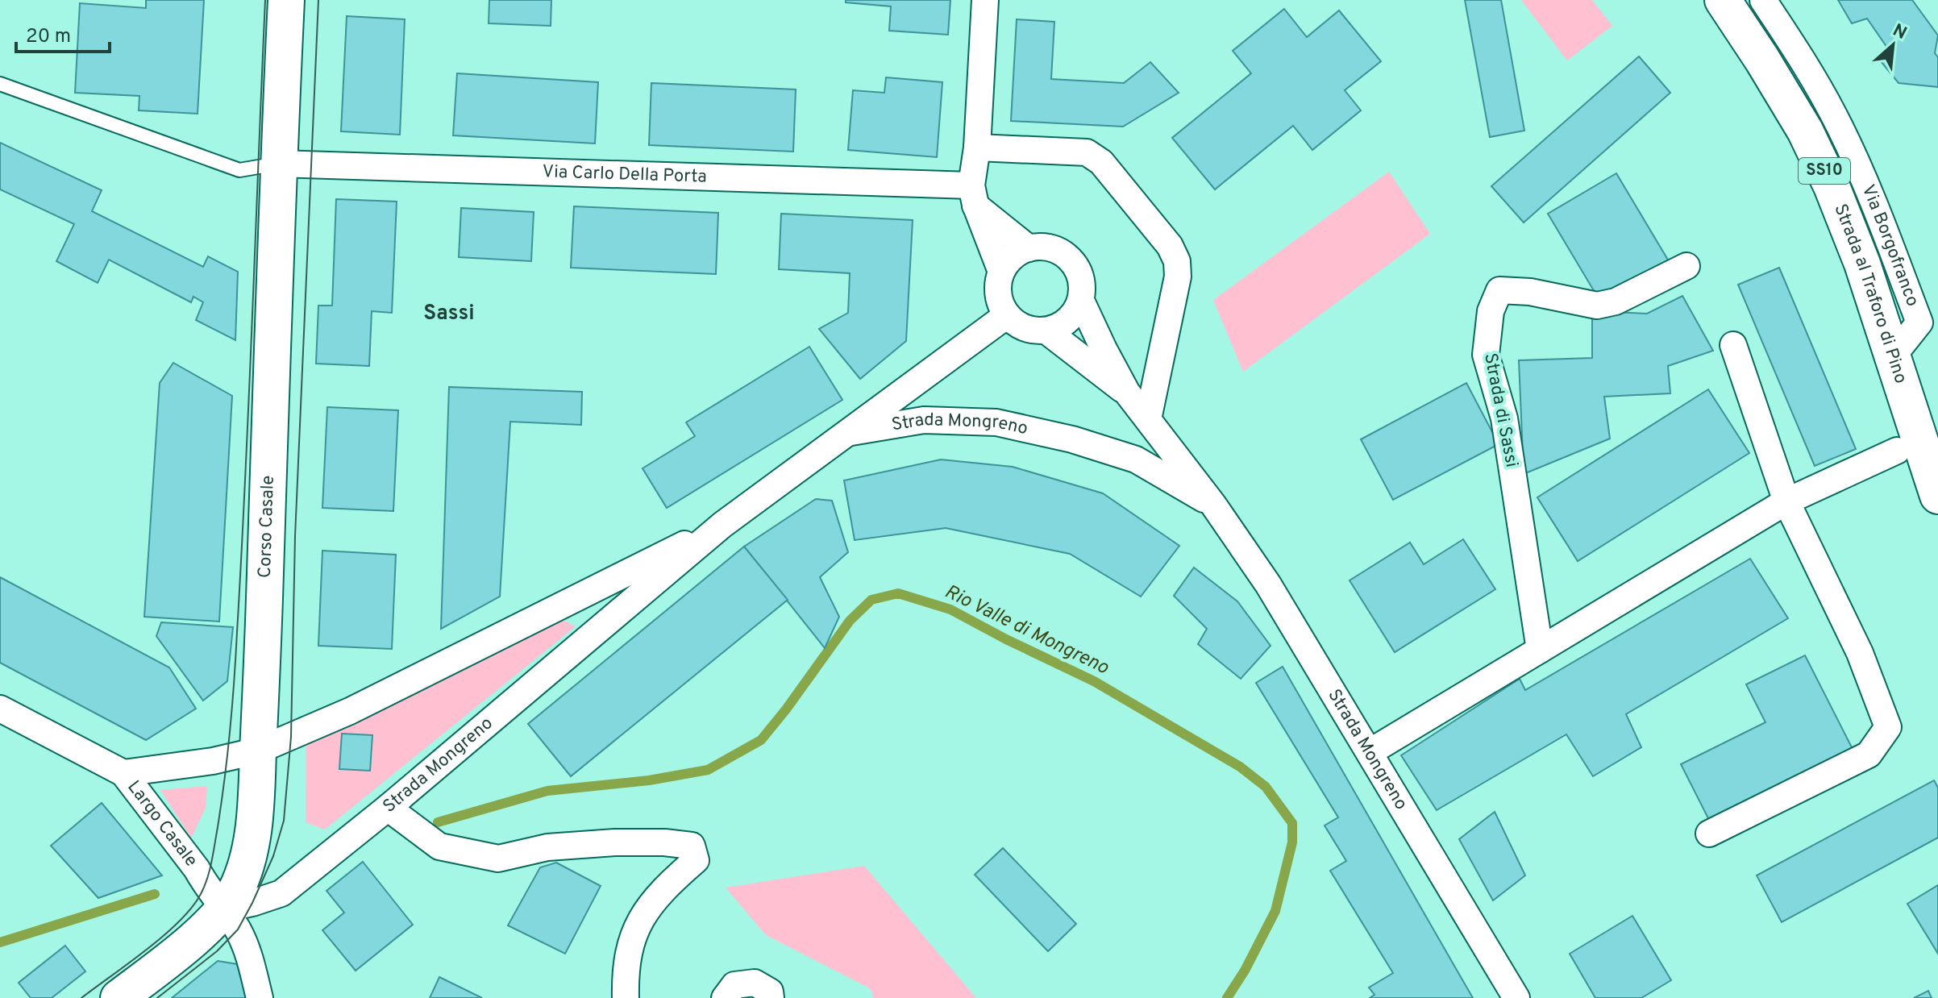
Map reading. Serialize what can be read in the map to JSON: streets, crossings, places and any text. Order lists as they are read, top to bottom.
{
  "streets": {
    "main road": ["SS10", "Strada al Traforo di Pino", "Corso Casale"],
    "street": [
      "Via Carlo Della Porta",
      "Via Borgofranco",
      "Strada di Sassi",
      "Strada Mongreno",
      "Largo Casale"
    ]
  },
  "crossings": [
    ["Via Carlo Della Porta", "Corso Casale"],
    ["Via Borgofranco", "Strada al Traforo di Pino"],
    ["Strada Mongreno", "Largo Casale"],
    ["Corso Casale", "Largo Casale"]
  ],
  "districts": ["Sassi"],
  "water": ["Rio Valle di Mongreno"],
  "scale_bar": "20 m",
  "north": "top right"
}
